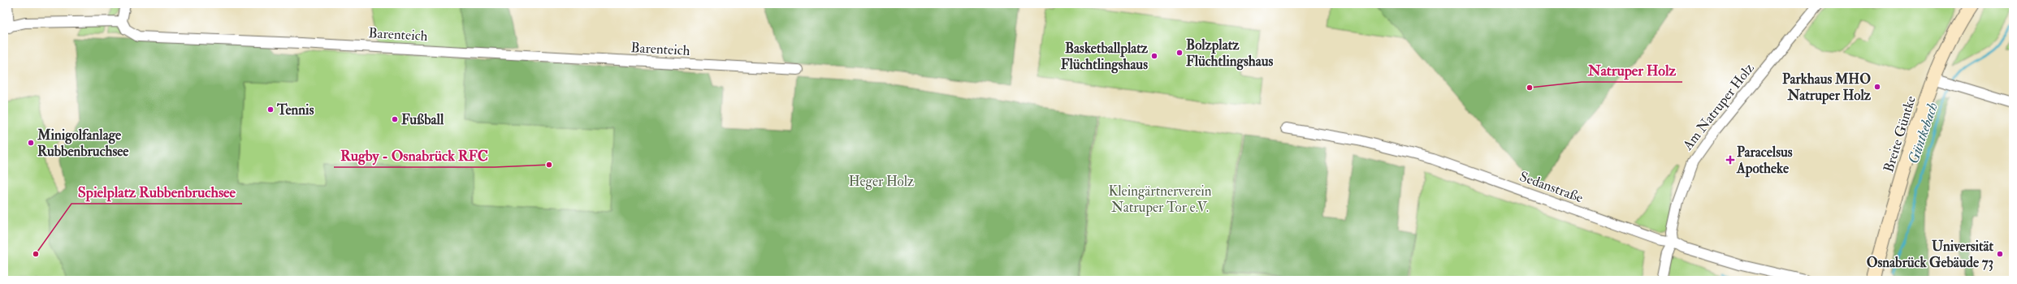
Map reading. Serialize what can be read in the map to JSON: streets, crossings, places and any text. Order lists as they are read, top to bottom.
{
  "streets": {
    "street": [
      "Barenteich",
      "Am Natruper Holz",
      "Breite Güntke",
      "Sedanstraße"
    ]
  },
  "crossings": [
    ["Am Natruper Holz", "Sedanstraße"]
  ],
  "water": ["Güntkebach"],
  "parks": ["Heger Holz", "Kleingärtnerverein Natruper Tor e.V."],
  "places": {
    "other": [
      "Bolzplatz Flüchtlingshaus",
      "Basketballplatz Flüchtlingshaus",
      "Parkhaus MHO Natruper Holz",
      "Natruper Holz",
      "Tennis",
      "Fußball",
      "Minigolfanlage Rubbenbruchsee",
      "Rugby - Osnabrück RFC",
      "Spielplatz Rubbenbruchsee",
      "Universität Osnabrück Gebäude 73"
    ],
    "health": ["Paracelsus Apotheke"]
  }
}
